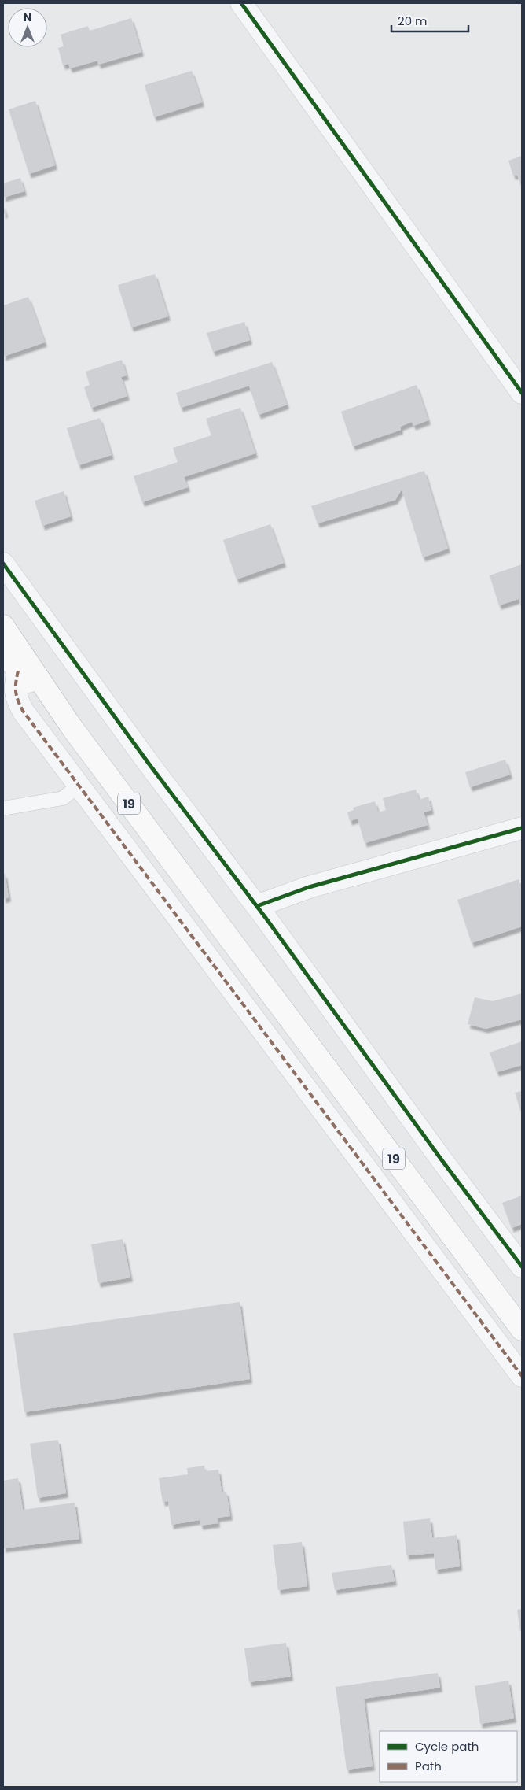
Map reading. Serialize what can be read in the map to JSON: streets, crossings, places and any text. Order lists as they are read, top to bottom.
{
  "streets": {
    "highway": ["19"]
  },
  "legend": ["Cycle path", "Path"],
  "scale_bar": "20 m",
  "north": "top"
}
